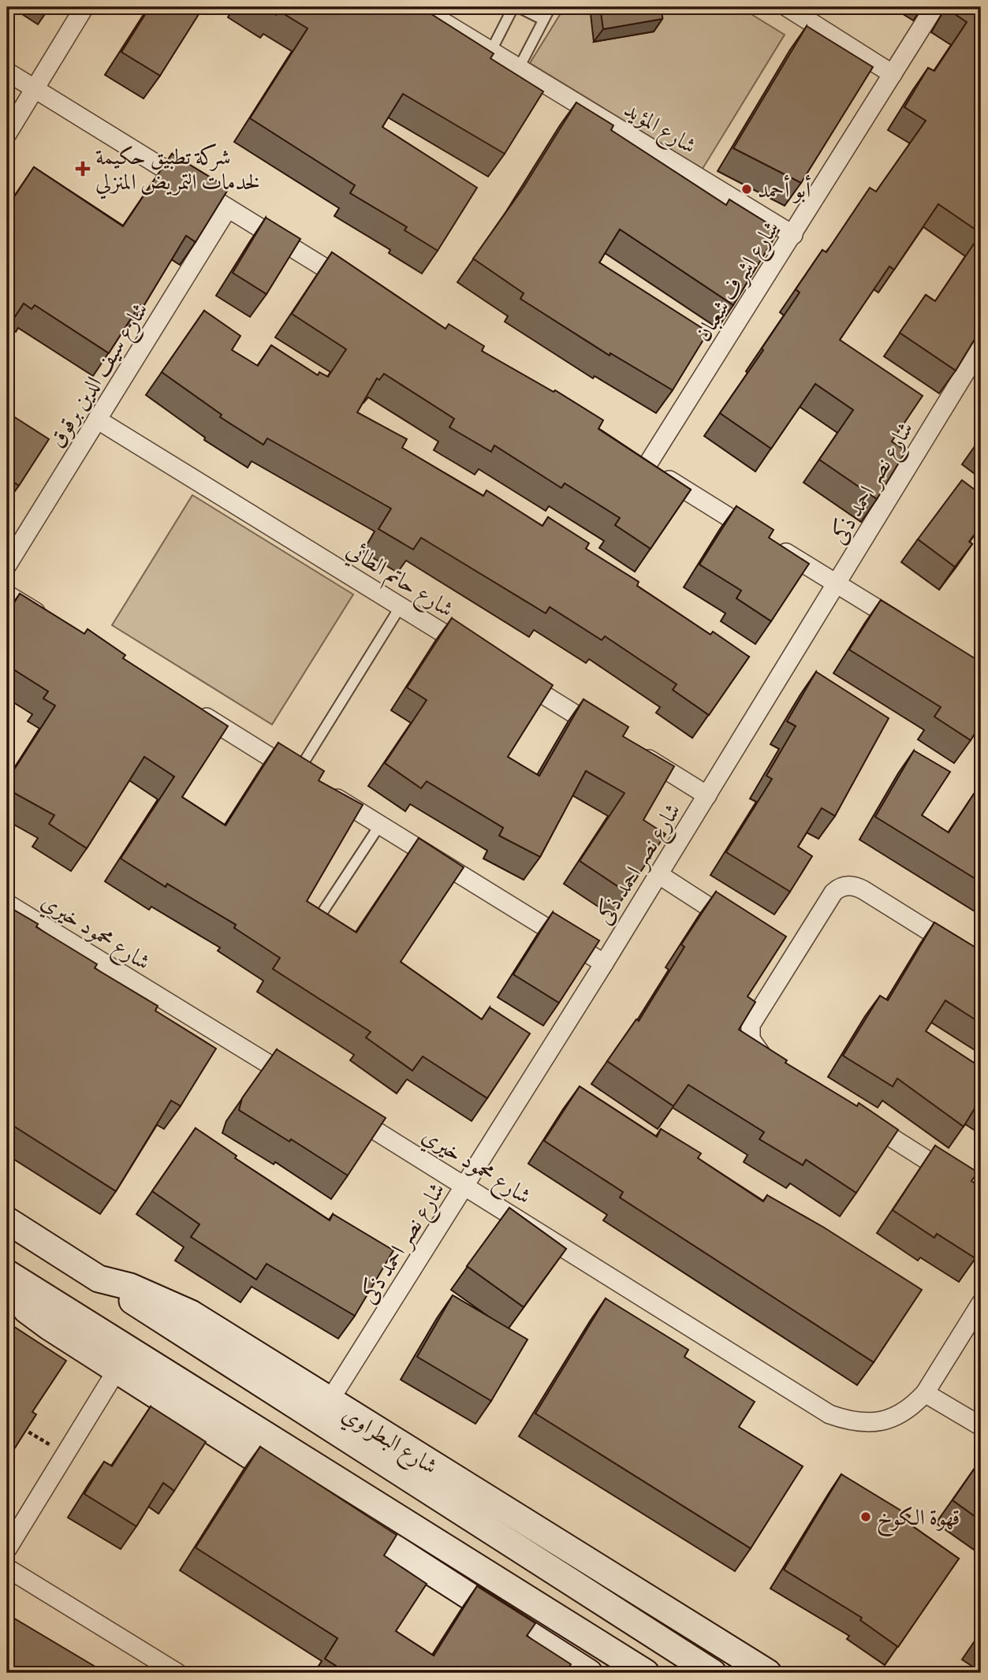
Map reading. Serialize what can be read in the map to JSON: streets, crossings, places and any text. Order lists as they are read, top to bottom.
{
  "streets": {
    "street": [
      "شارع المؤيد",
      "شارع اشرف شعبان",
      "شارع سيف الدين برقوق",
      "شارع نصر احمد ذكى",
      "شارع حاتم الطائي",
      "شارع محمود خيري",
      "شارع البطراوي"
    ]
  },
  "crossings": [
    ["شارع المؤيد", "شارع اشرف شعبان"],
    ["شارع سيف الدين برقوق", "شارع حاتم الطائي"],
    ["شارع نصر احمد ذكى", "شارع محمود خيري"],
    ["شارع نصر احمد ذكى", "شارع البطراوي"]
  ],
  "places": {
    "health": ["شركة تطبيق حكيمة لخدمات التمريض المنزلي"],
    "other": ["أبو أحمد", "قهوة الكوخ"]
  }
}
